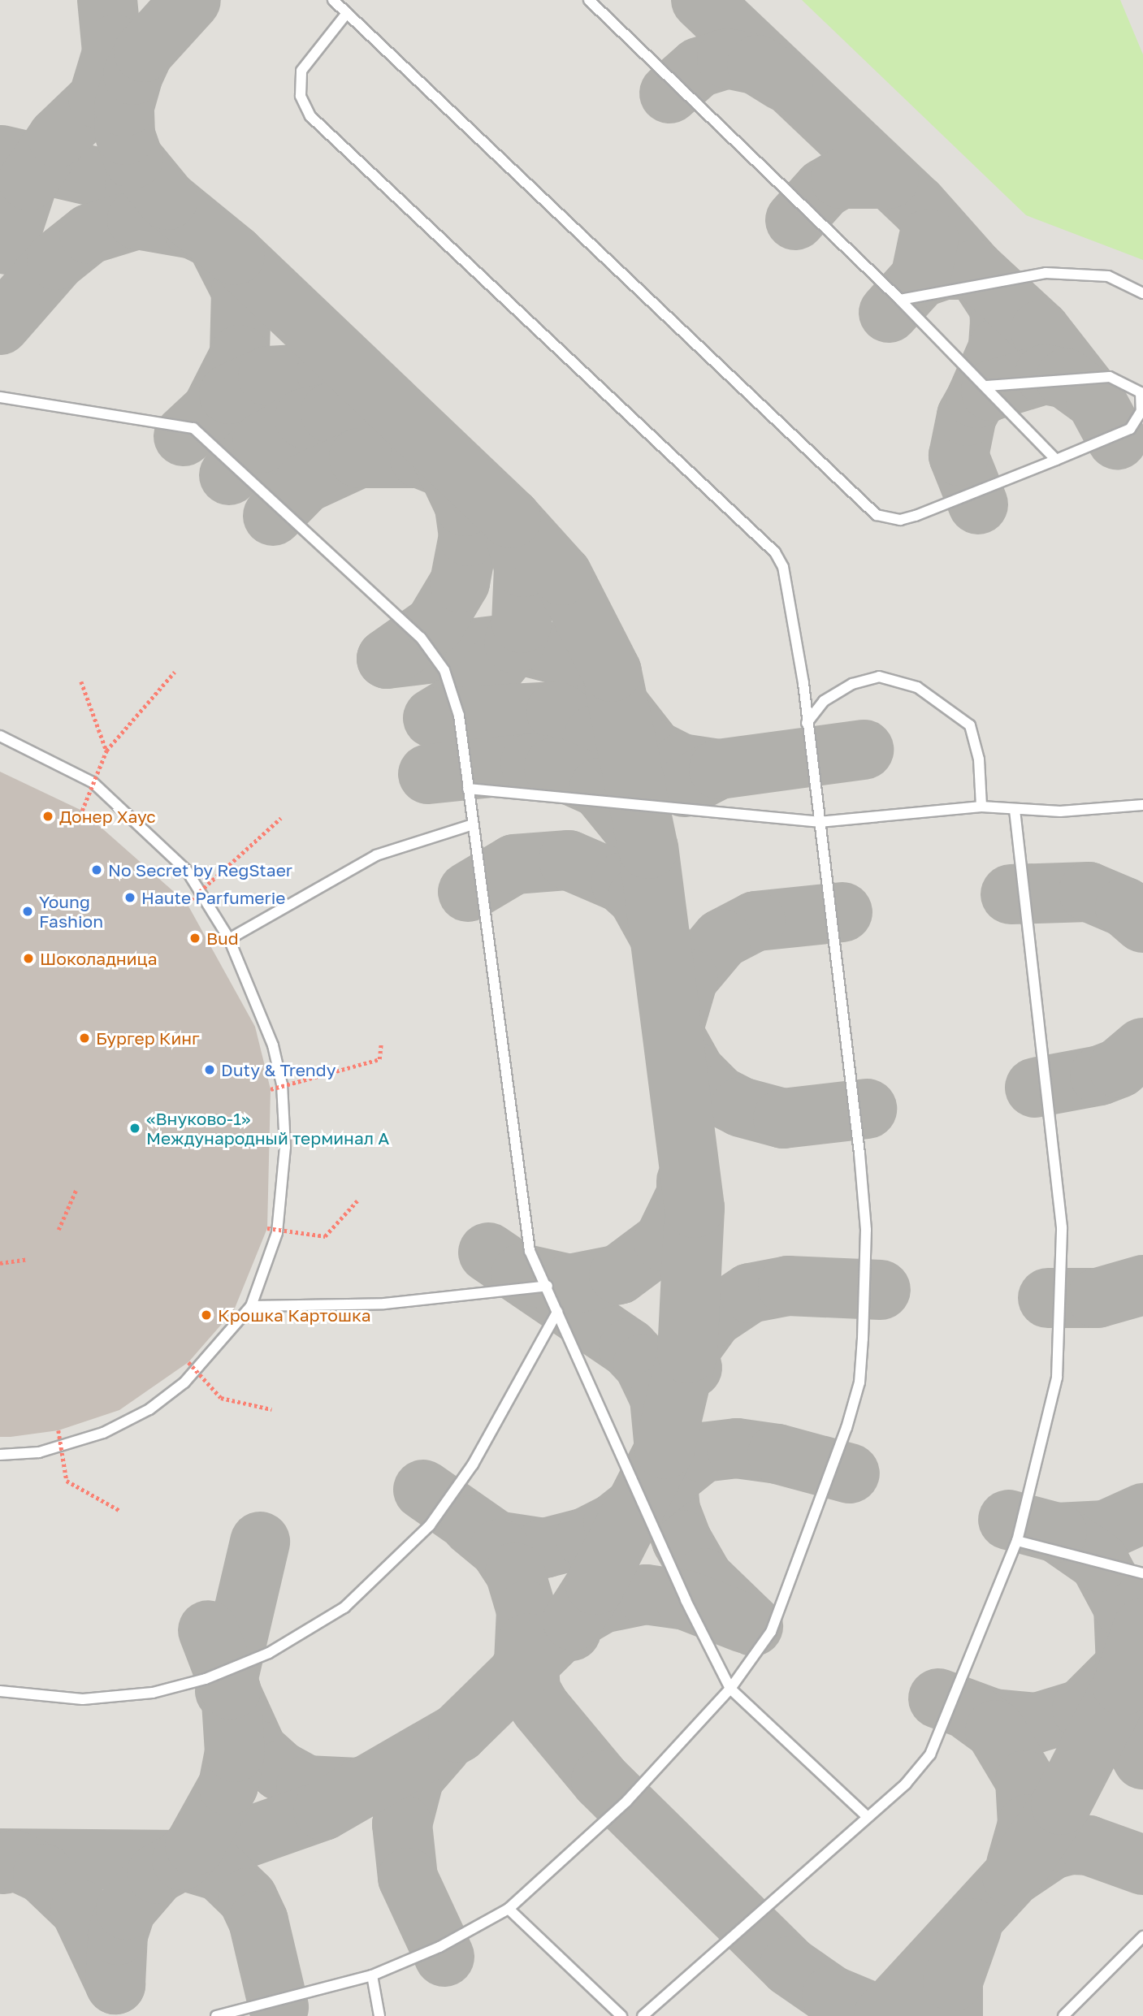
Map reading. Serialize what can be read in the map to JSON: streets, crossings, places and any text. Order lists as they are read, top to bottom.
{
  "places": [
    "Донер Хаус",
    "No Secret by RegStaer",
    "Haute Parfumerie",
    "Young Fashion",
    "Bud",
    "Шоколадница",
    "Бургер Кинг",
    "Duty & Trendy",
    "«Внуково-1» Международный терминал А",
    "Крошка Картошка"
  ]
}
